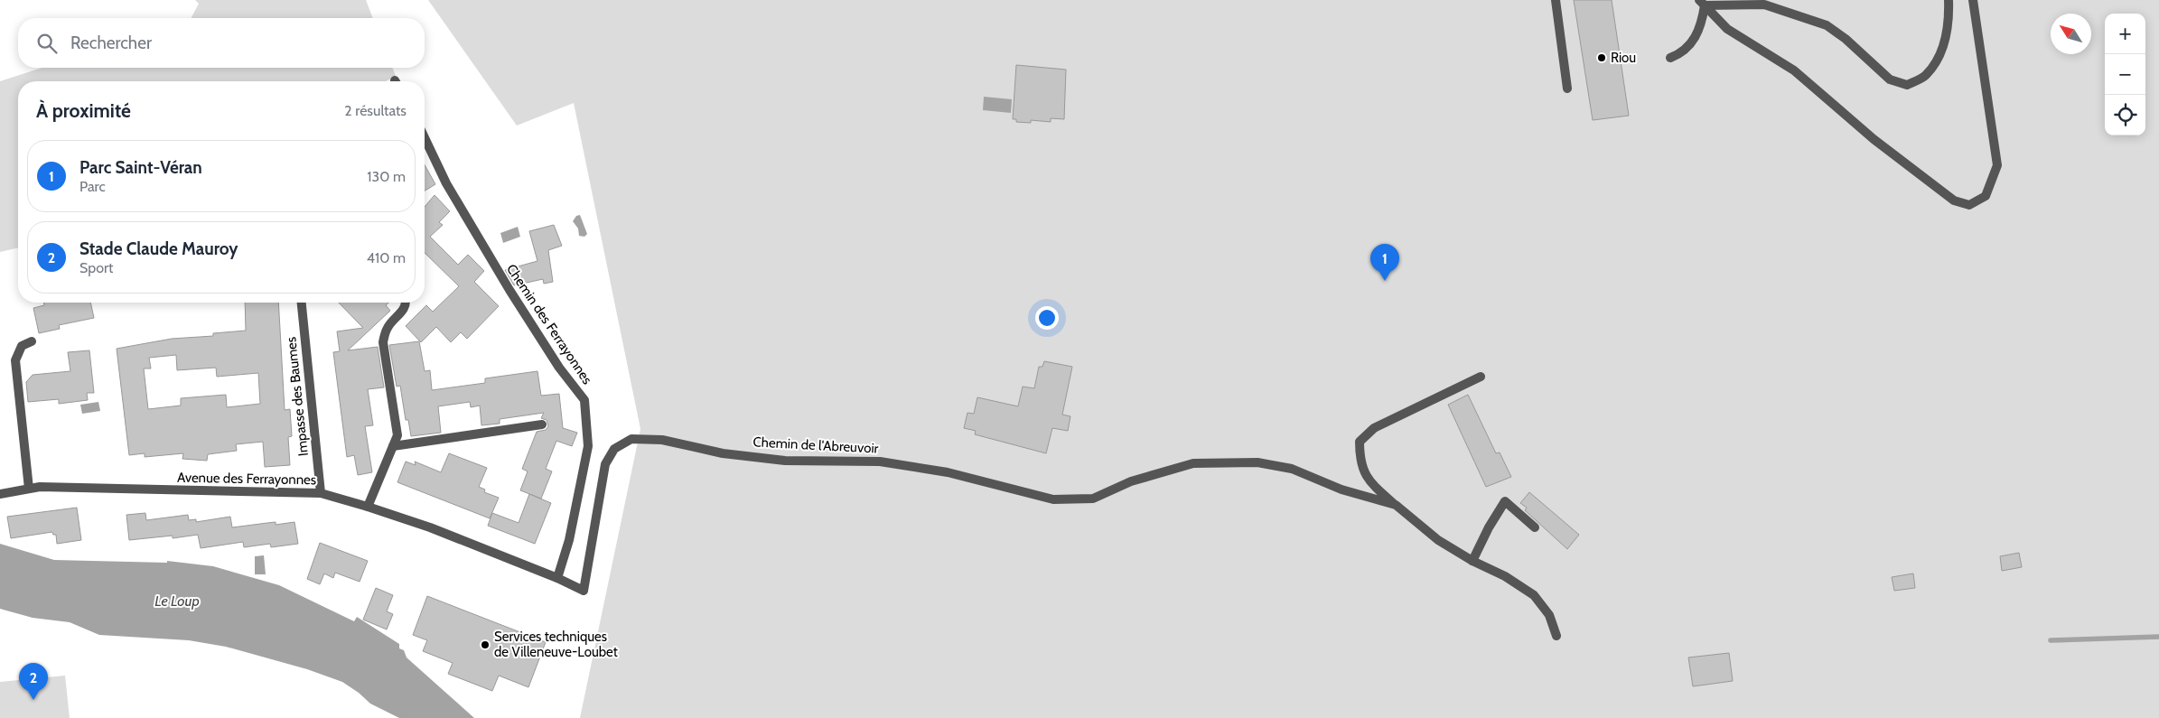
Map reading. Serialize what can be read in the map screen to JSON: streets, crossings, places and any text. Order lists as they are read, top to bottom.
{
  "streets": {
    "street": [
      "Chemin des Ferrayonnes",
      "Impasse des Baumes",
      "Chemin de l'Abreuvoir",
      "Avenue des Ferrayonnes"
    ]
  },
  "crossings": [
    ["Chemin des Ferrayonnes", "Avenue des Ferrayonnes"],
    ["Impasse des Baumes", "Avenue des Ferrayonnes"],
    ["Chemin de l'Abreuvoir", "Avenue des Ferrayonnes"]
  ],
  "water": ["Le Loup"],
  "places": ["Riou", "Services techniques de Villeneuve-Loubet"],
  "north": "top left",
  "page": {
    "map_buttons": ["+", "−"],
    "search": "Rechercher",
    "heading": ["À proximité", "2 résultats"],
    "list": [
      {
        "mark": "1",
        "name": "Parc Saint-Véran",
        "note": "Parc",
        "value": "130 m"
      },
      {
        "mark": "2",
        "name": "Stade Claude Mauroy",
        "note": "Sport",
        "value": "410 m"
      }
    ],
    "pins": ["1", "2"]
  }
}
